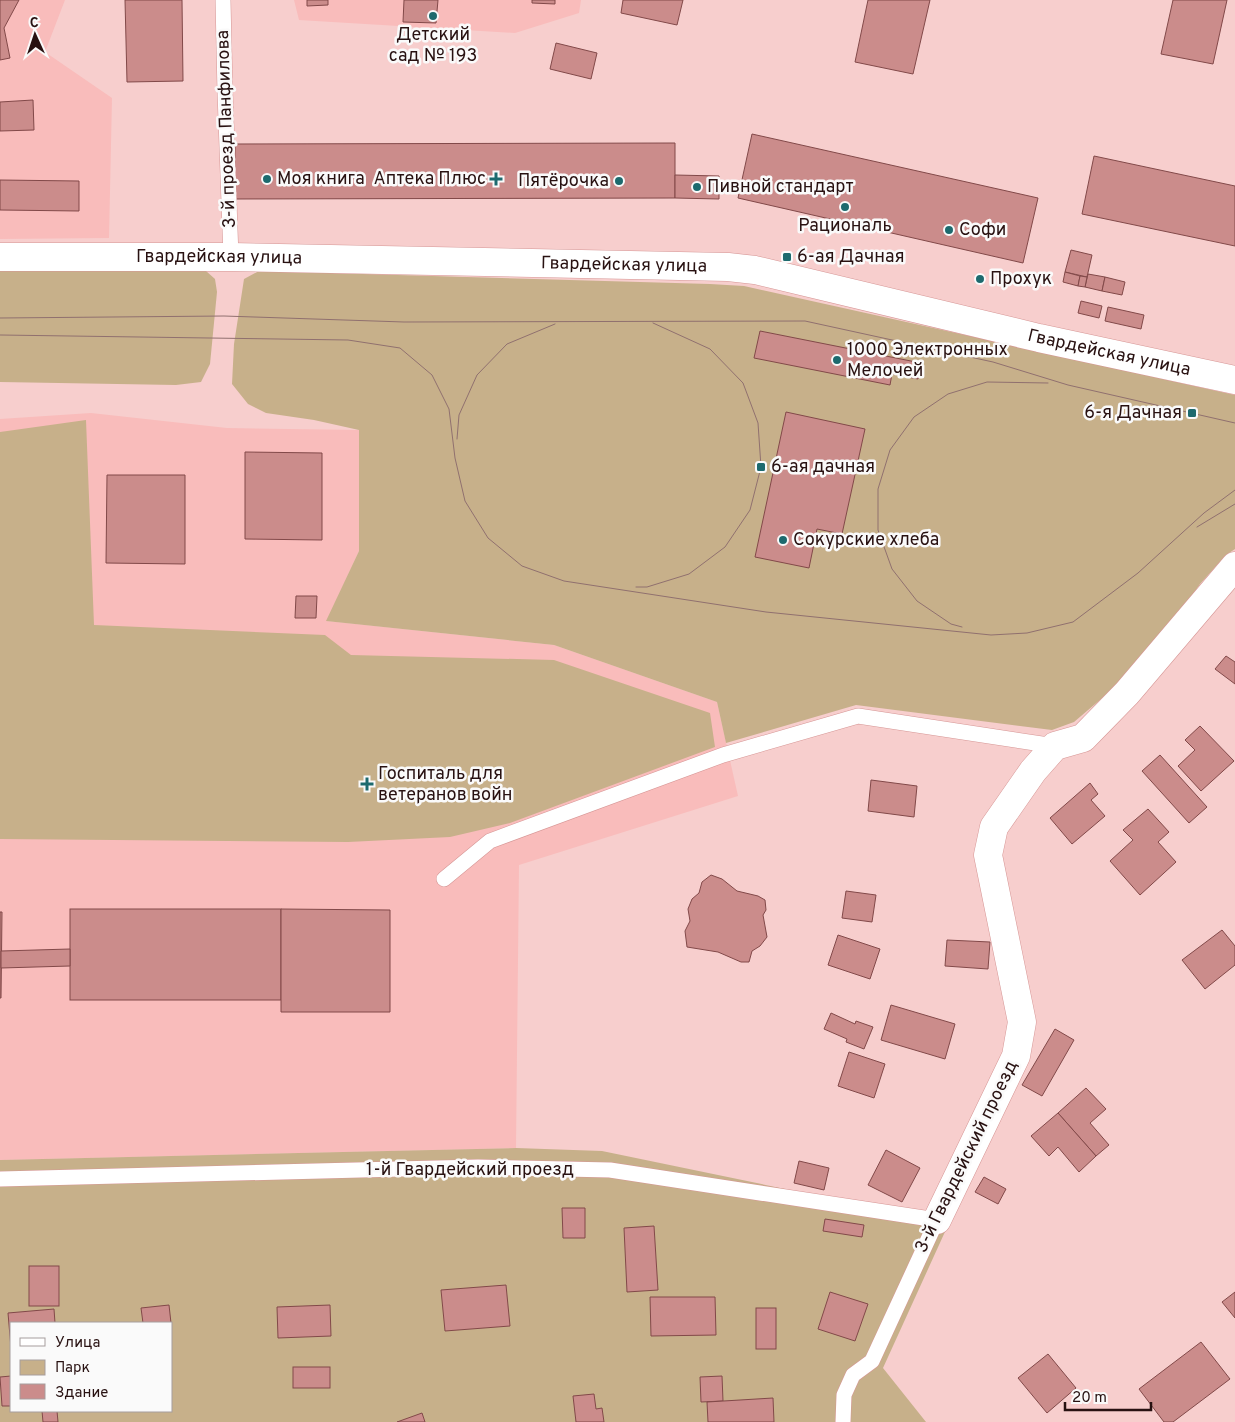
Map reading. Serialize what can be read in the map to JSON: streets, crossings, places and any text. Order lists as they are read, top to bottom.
{
  "streets": {
    "street": ["Гвардейская улица", "3-й Гвардейский проезд"],
    "lane": ["3-й проезд Панфилова", "1-й Гвардейский проезд"]
  },
  "crossings": [
    ["3-й проезд Панфилова", "Гвардейская улица"],
    ["3-й Гвардейский проезд", "1-й Гвардейский проезд"]
  ],
  "places": {
    "other": [
      "Детский сад № 193",
      "Моя книга",
      "Пятёрочка",
      "Пивной стандарт",
      "Рациональ",
      "Софи",
      "Прохук",
      "1000 Электронных Мелочей",
      "Сокурские хлеба"
    ],
    "health": ["Аптека Плюс", "Госпиталь для ветеранов войн"],
    "transit": ["6-ая Дачная", "6-я Дачная", "6-ая дачная"]
  },
  "legend": ["Улица", "Парк", "Здание"],
  "scale_bar": "20 m",
  "north": "top"
}
